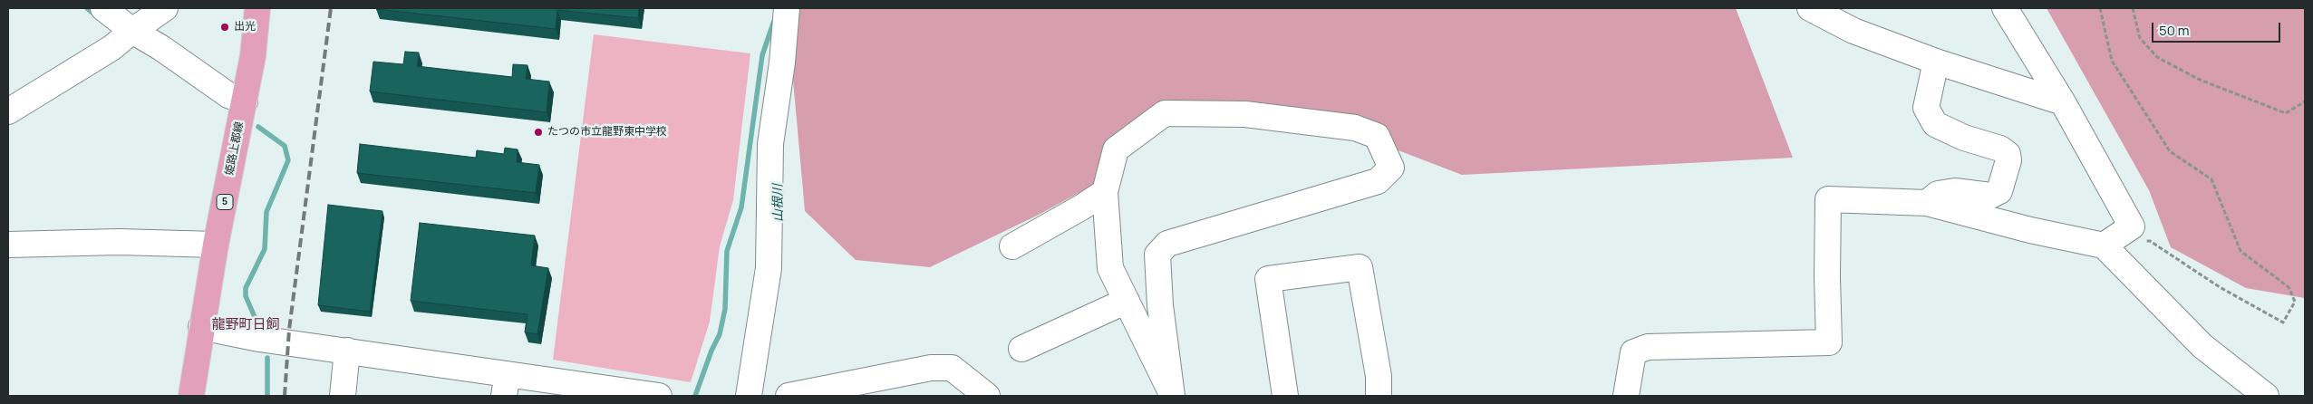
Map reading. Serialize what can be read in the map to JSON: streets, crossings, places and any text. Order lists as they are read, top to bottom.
{
  "streets": {
    "main road": ["姫路上郡線", "5"]
  },
  "districts": ["龍野町日飼"],
  "water": ["山根川"],
  "places": ["出光", "たつの市立龍野東中学校"],
  "scale_bar": "50 m"
}
